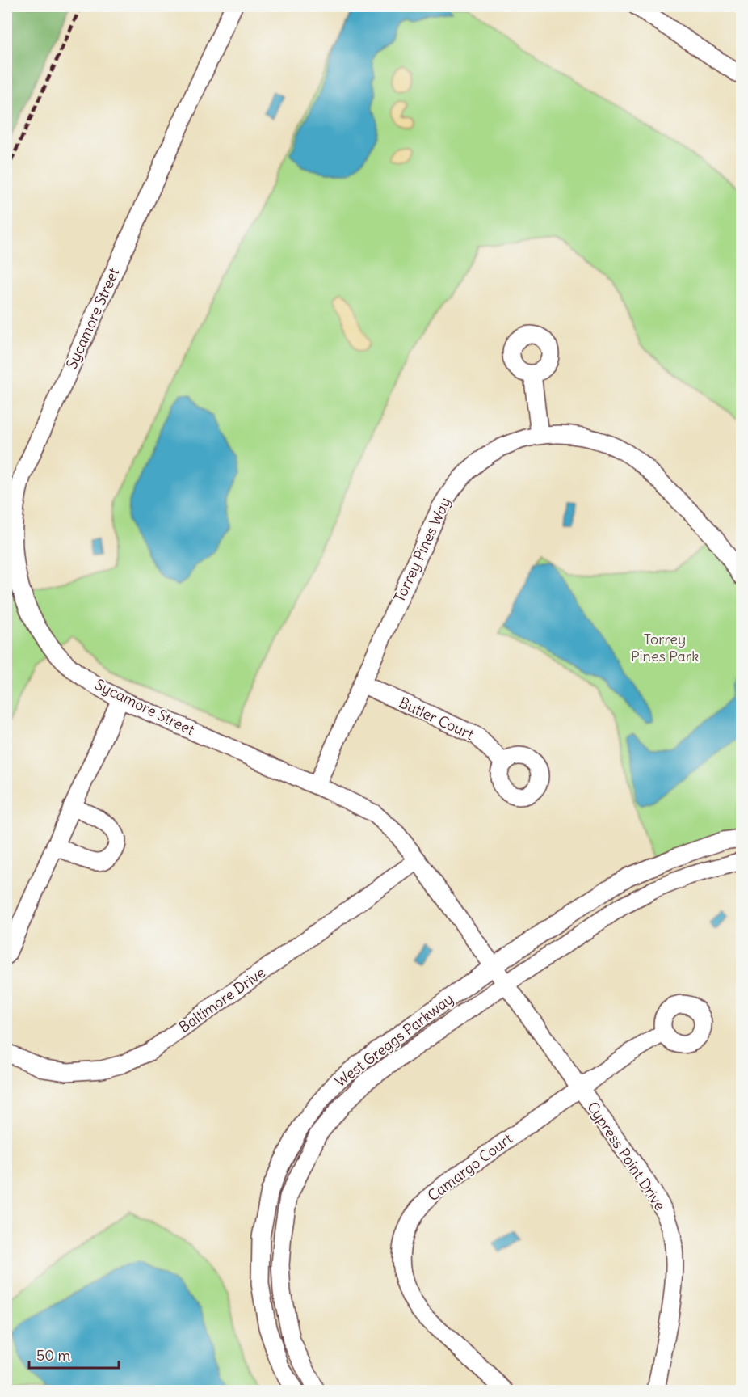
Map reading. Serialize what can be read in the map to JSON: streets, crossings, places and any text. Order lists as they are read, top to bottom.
{
  "streets": {
    "street": [
      "Sycamore Street",
      "Torrey Pines Way",
      "Butler Court",
      "Baltimore Drive",
      "West Greggs Parkway",
      "Cypress Point Drive",
      "Camargo Court"
    ]
  },
  "crossings": [
    ["Sycamore Street", "Torrey Pines Way"],
    ["Sycamore Street", "Baltimore Drive"],
    ["Sycamore Street", "West Greggs Parkway"],
    ["Sycamore Street", "Cypress Point Drive"],
    ["Torrey Pines Way", "Butler Court"],
    ["West Greggs Parkway", "Cypress Point Drive"],
    ["Cypress Point Drive", "Camargo Court"]
  ],
  "parks": ["Torrey Pines Park"],
  "scale_bar": "50 m"
}
